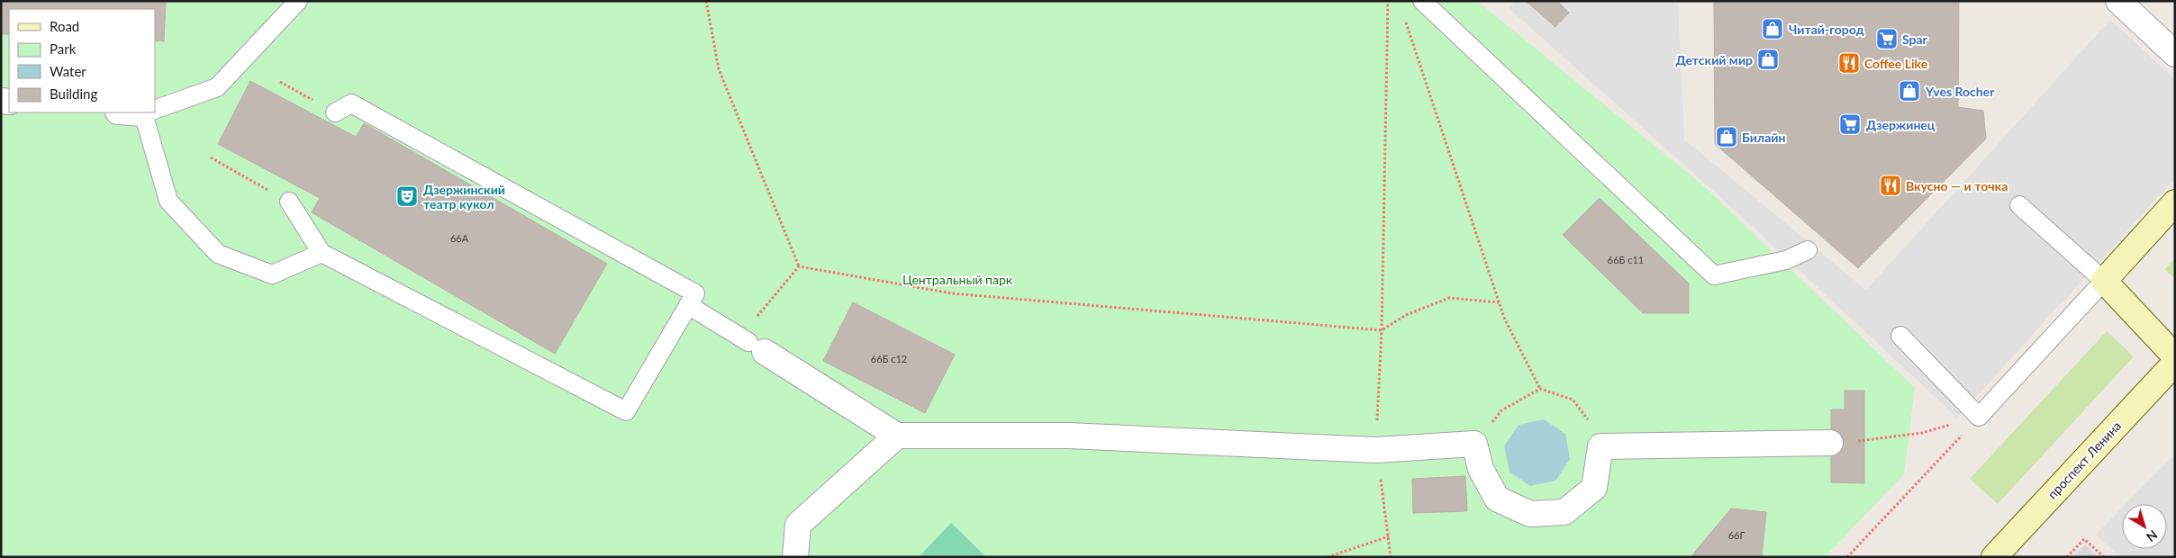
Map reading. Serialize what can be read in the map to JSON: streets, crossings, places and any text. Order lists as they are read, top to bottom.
{
  "streets": {
    "main road": ["проспект Ленина"]
  },
  "parks": ["Центральный парк"],
  "places": {
    "shop": [
      "Читай-город",
      "Детский мир",
      "Yves Rocher",
      "Билайн"
    ],
    "supermarket": ["Spar", "Дзержинец"],
    "restaurant": ["Coffee Like", "Вкусно — и точка"],
    "theatre": ["Дзержинский театр кукол"]
  },
  "house_numbers": [
    "66А",
    "66Б с11",
    "66Б с12",
    "66Г"
  ],
  "legend": [
    "Road",
    "Park",
    "Water",
    "Building"
  ],
  "north": "bottom right"
}
